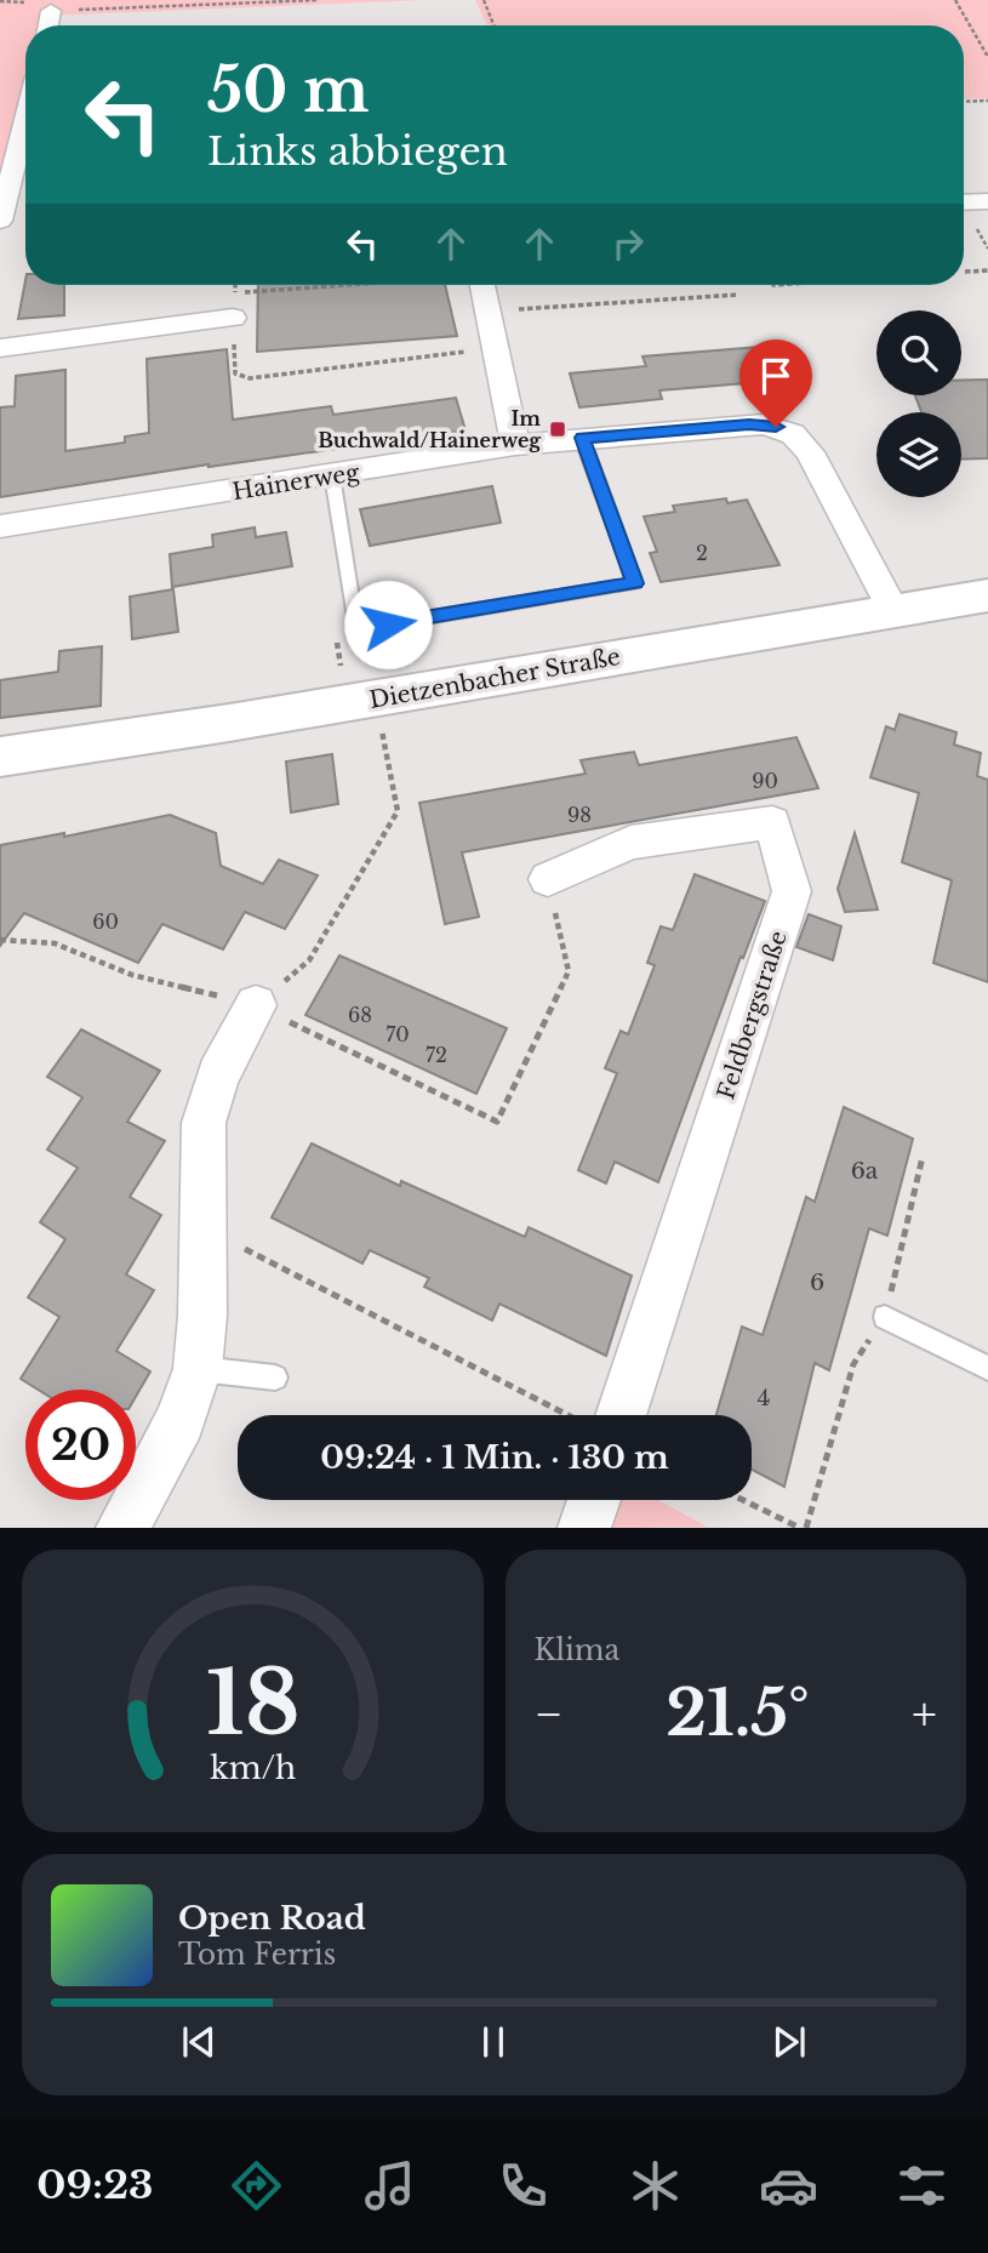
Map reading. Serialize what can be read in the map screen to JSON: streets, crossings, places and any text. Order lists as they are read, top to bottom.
{
  "streets": {
    "main road": ["Dietzenbacher Straße"],
    "street": ["Hainerweg", "Feldbergstraße"]
  },
  "crossings": [
    ["Hainerweg", "Dietzenbacher Straße"]
  ],
  "places": {
    "transit": ["Im Buchwald/Hainerweg"]
  },
  "house_numbers": [
    "2",
    "90",
    "98",
    "60",
    "68",
    "70",
    "72",
    "6a",
    "6",
    "4"
  ],
  "page": {
    "turn": ["50 m", "Links abbiegen"],
    "limit": "20",
    "trip": "09:24 · 1 Min. · 130 m",
    "tile": "Klima",
    "heat": ["−", "21.5°", "+"],
    "song": ["Open Road", "Tom Ferris"],
    "tabs": "09:23",
    "gauge": ["18", "km/h"]
  }
}
